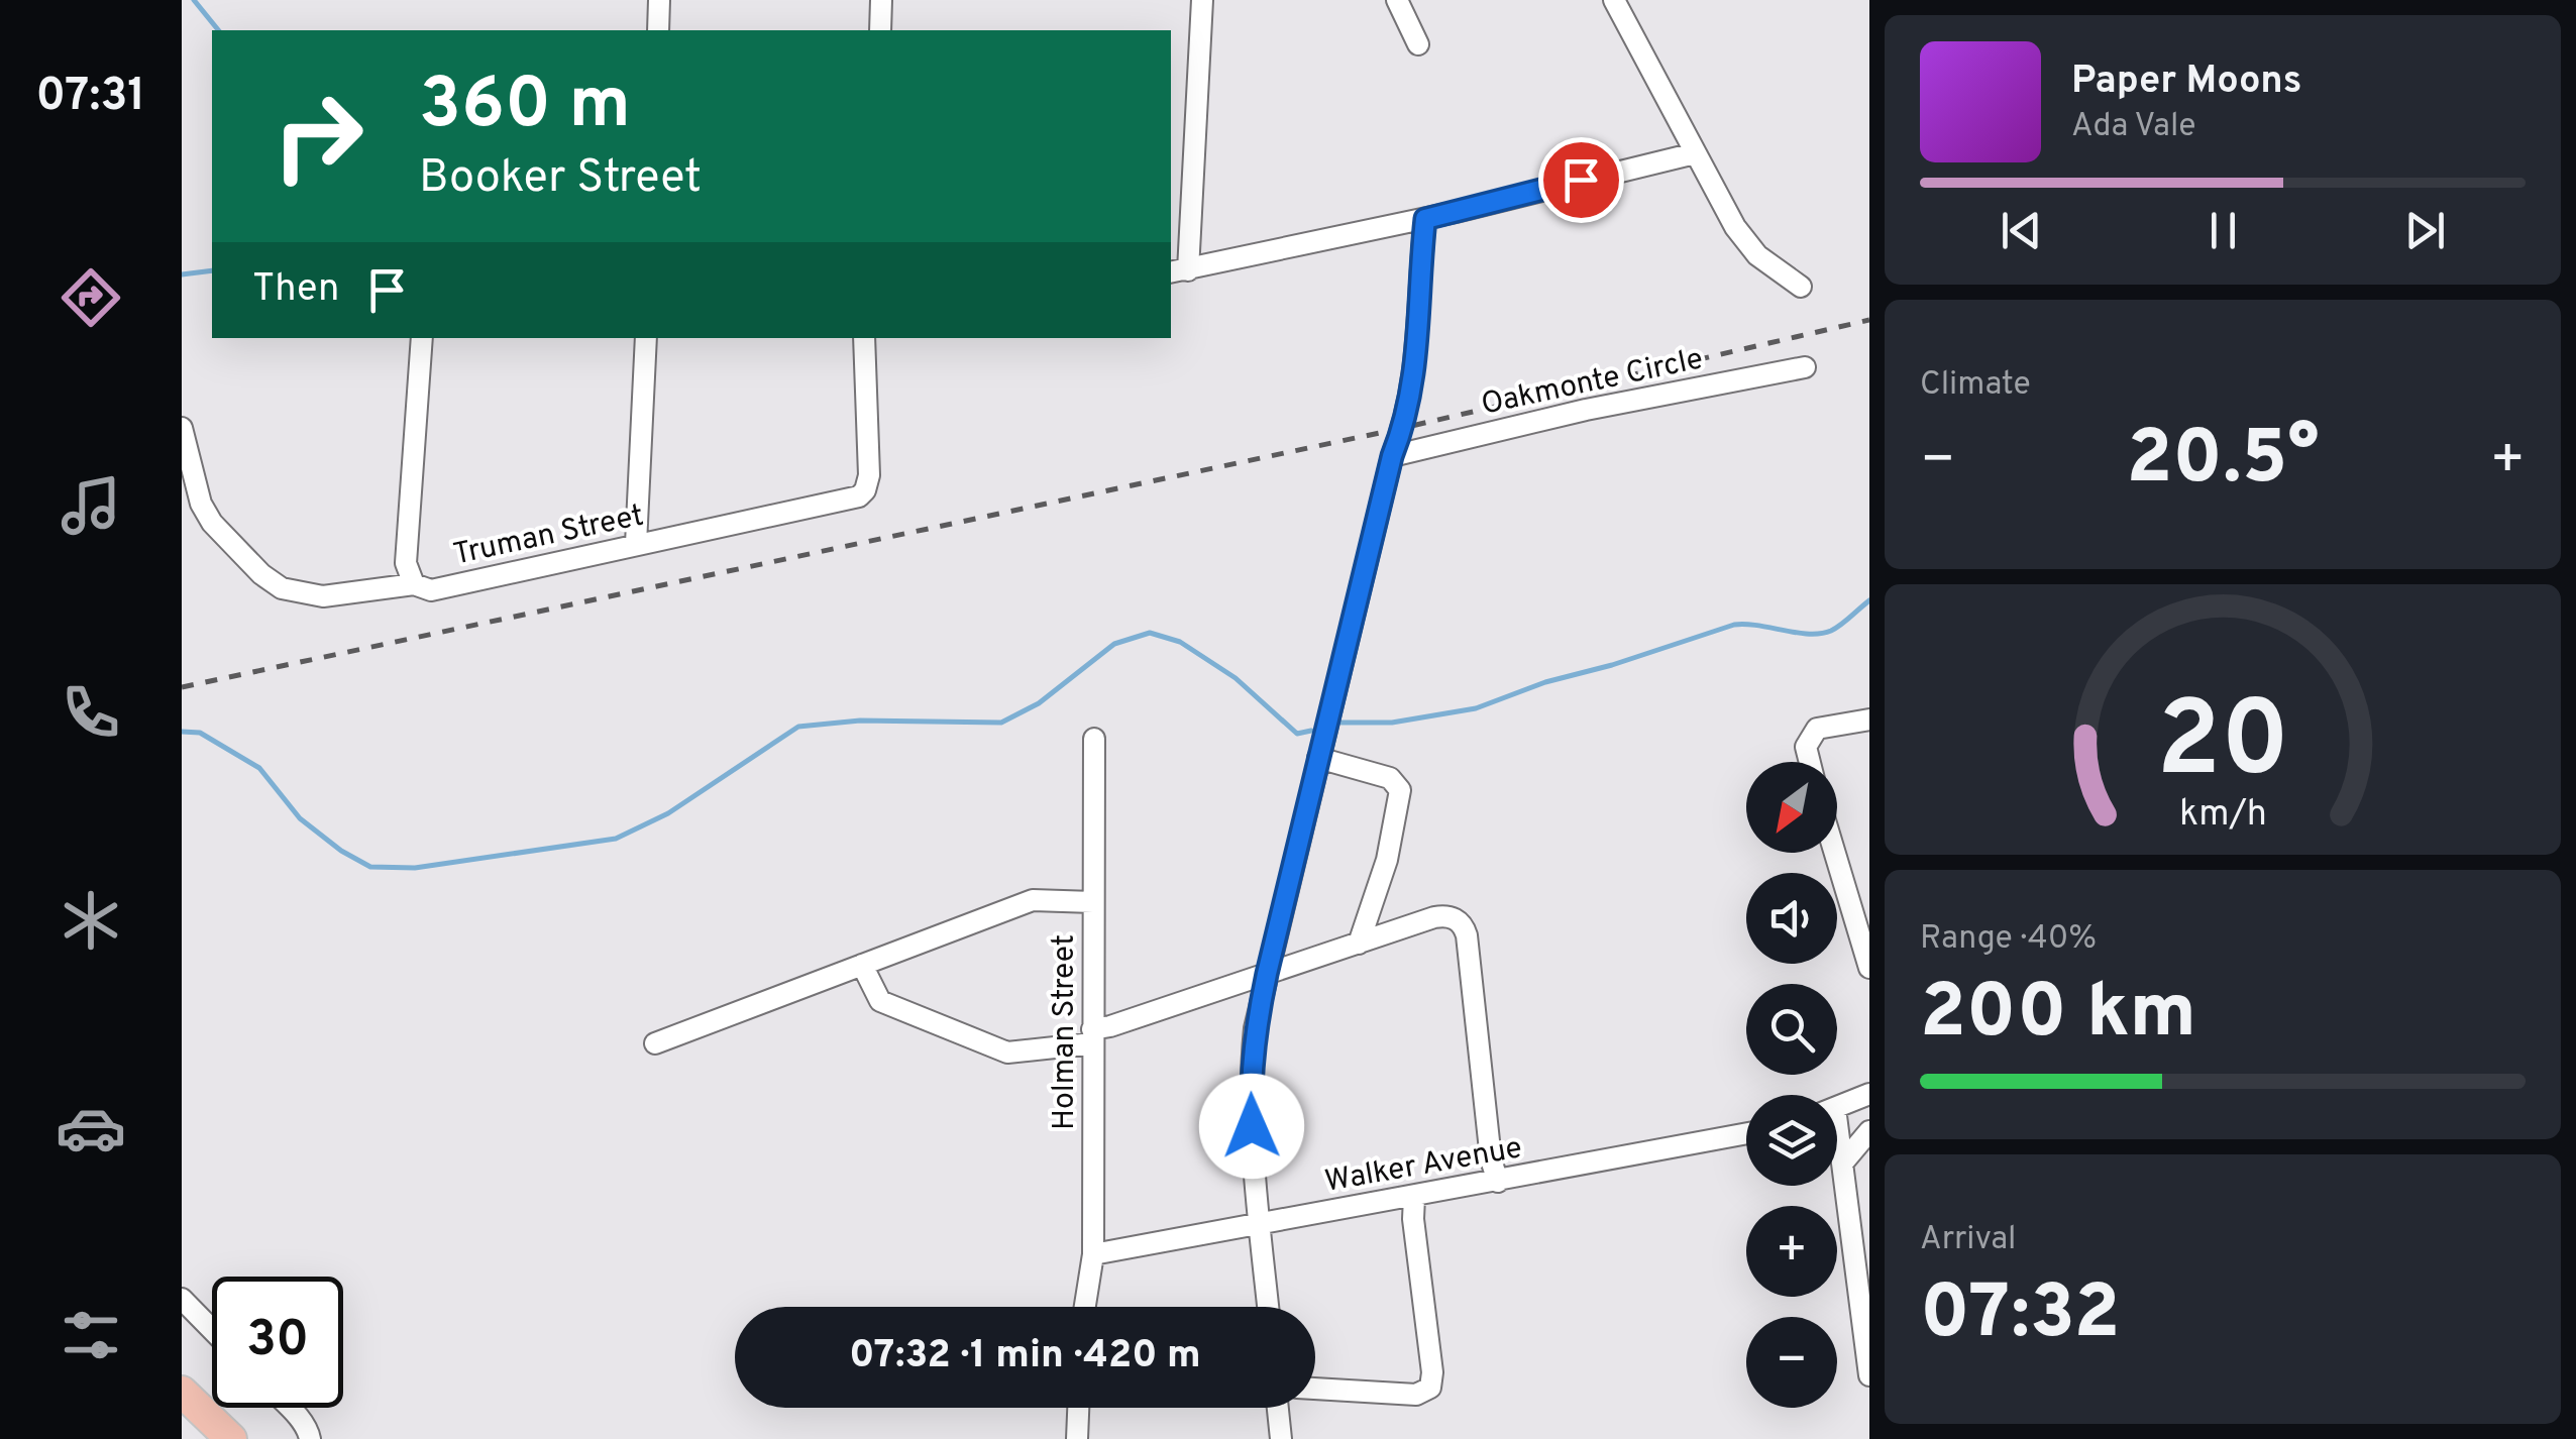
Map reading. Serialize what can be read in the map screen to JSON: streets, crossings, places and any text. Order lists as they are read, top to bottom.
{
  "streets": {
    "street": [
      "Oakmonte Circle",
      "Truman Street",
      "Holman Street",
      "Walker Avenue"
    ]
  },
  "crossings": [
    ["Holman Street", "Walker Avenue"]
  ],
  "north": "bottom left",
  "page": {
    "tabs": "07:31",
    "turn": ["360 m", "Booker Street"],
    "song": ["Paper Moons", "Ada Vale"],
    "then": "Then",
    "tile": [
      "Climate",
      ["Range · 40%", "200 km"],
      ["Arrival", "07:32"]
    ],
    "heat": ["−", "20.5°", "+"],
    "map_buttons": ["+", "−"],
    "limit": "30",
    "trip": "07:32 · 1 min · 420 m",
    "gauge": ["20", "km/h"]
  }
}
